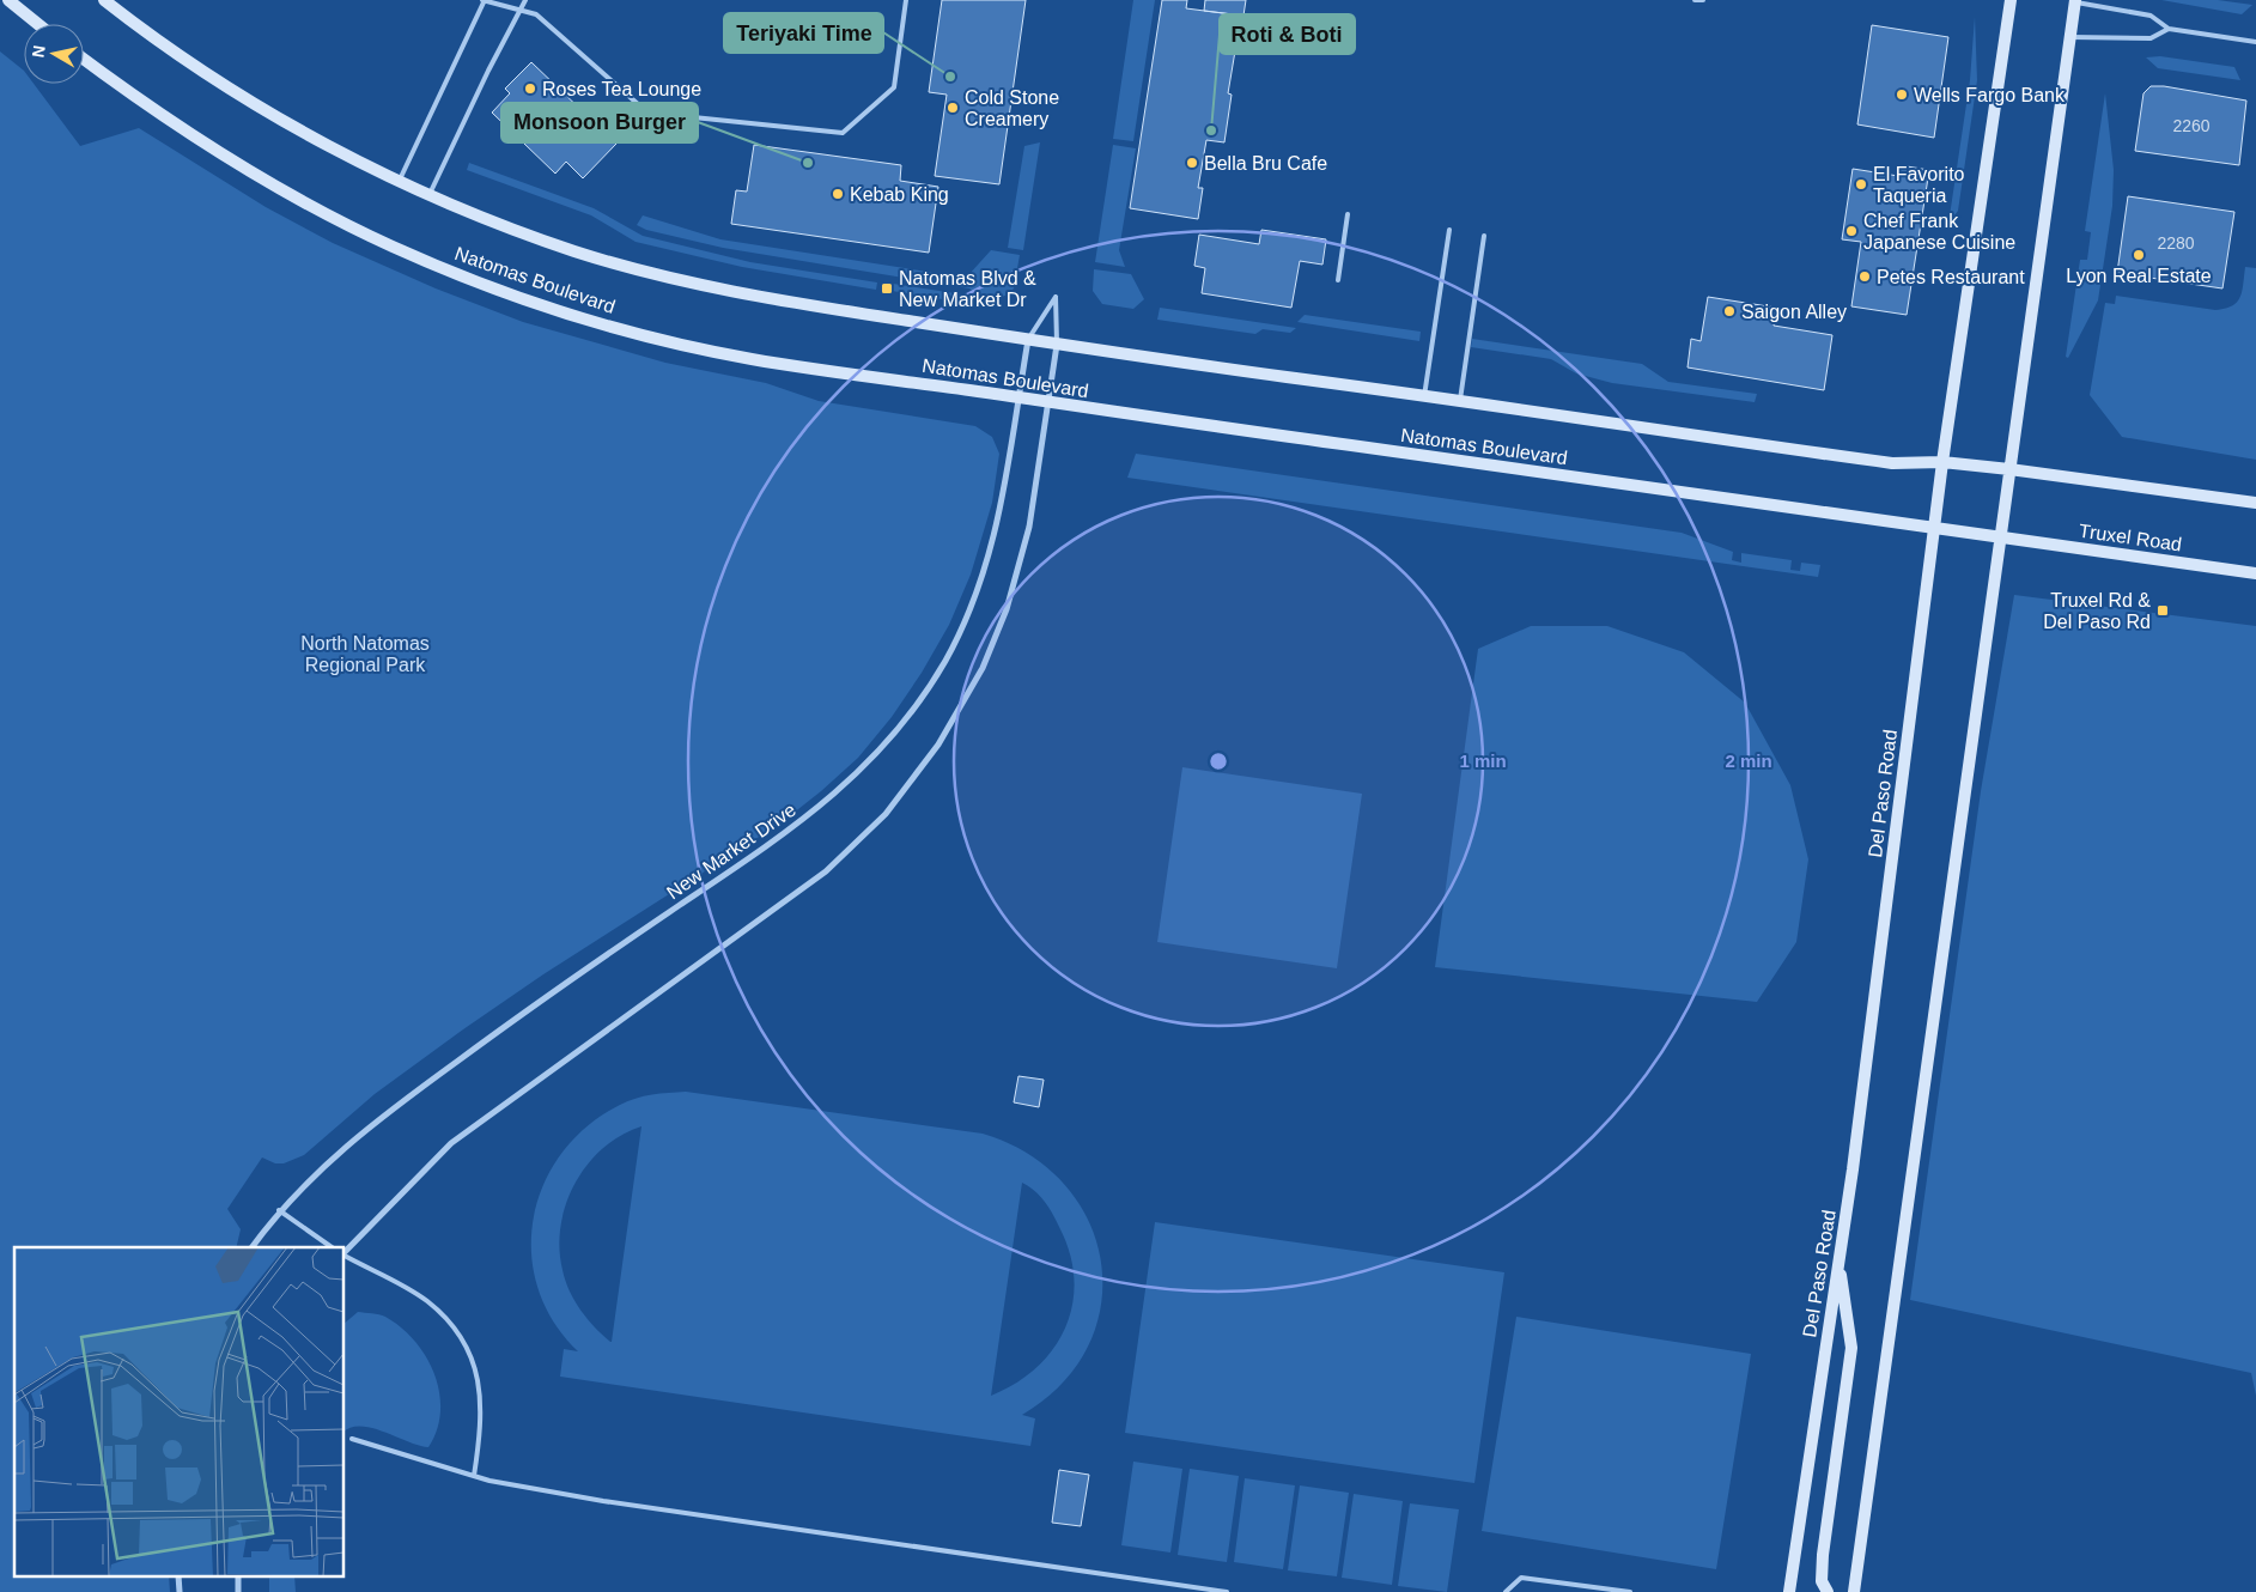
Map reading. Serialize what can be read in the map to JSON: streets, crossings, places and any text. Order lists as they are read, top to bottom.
{
  "streets": {
    "main road": ["Natomas Boulevard", "Truxel Road", "Del Paso Road"],
    "street": ["New Market Drive"]
  },
  "crossings": [
    ["Natomas Boulevard", "Truxel Road"],
    ["Natomas Boulevard", "Del Paso Road"],
    ["Natomas Boulevard", "New Market Drive"]
  ],
  "parks": ["North Natomas Regional Park"],
  "places": {
    "other": [
      "Teriyaki Time",
      "Roses Tea Lounge",
      "Wells Fargo Bank",
      "Cold Stone Creamery",
      "Roti & Boti",
      "Monsoon Burger",
      "Bella Bru Cafe",
      "El Favorito Taqueria",
      "Kebab King",
      "Chef Frank Japanese Cuisine",
      "Lyon Real Estate",
      "Petes Restaurant",
      "Saigon Alley"
    ],
    "transit": ["Natomas Blvd & New Market Dr", "Truxel Rd & Del Paso Rd"]
  },
  "house_numbers": ["2260", "2280"],
  "north": "left",
  "rings": ["1 min", "2 min"]
}
